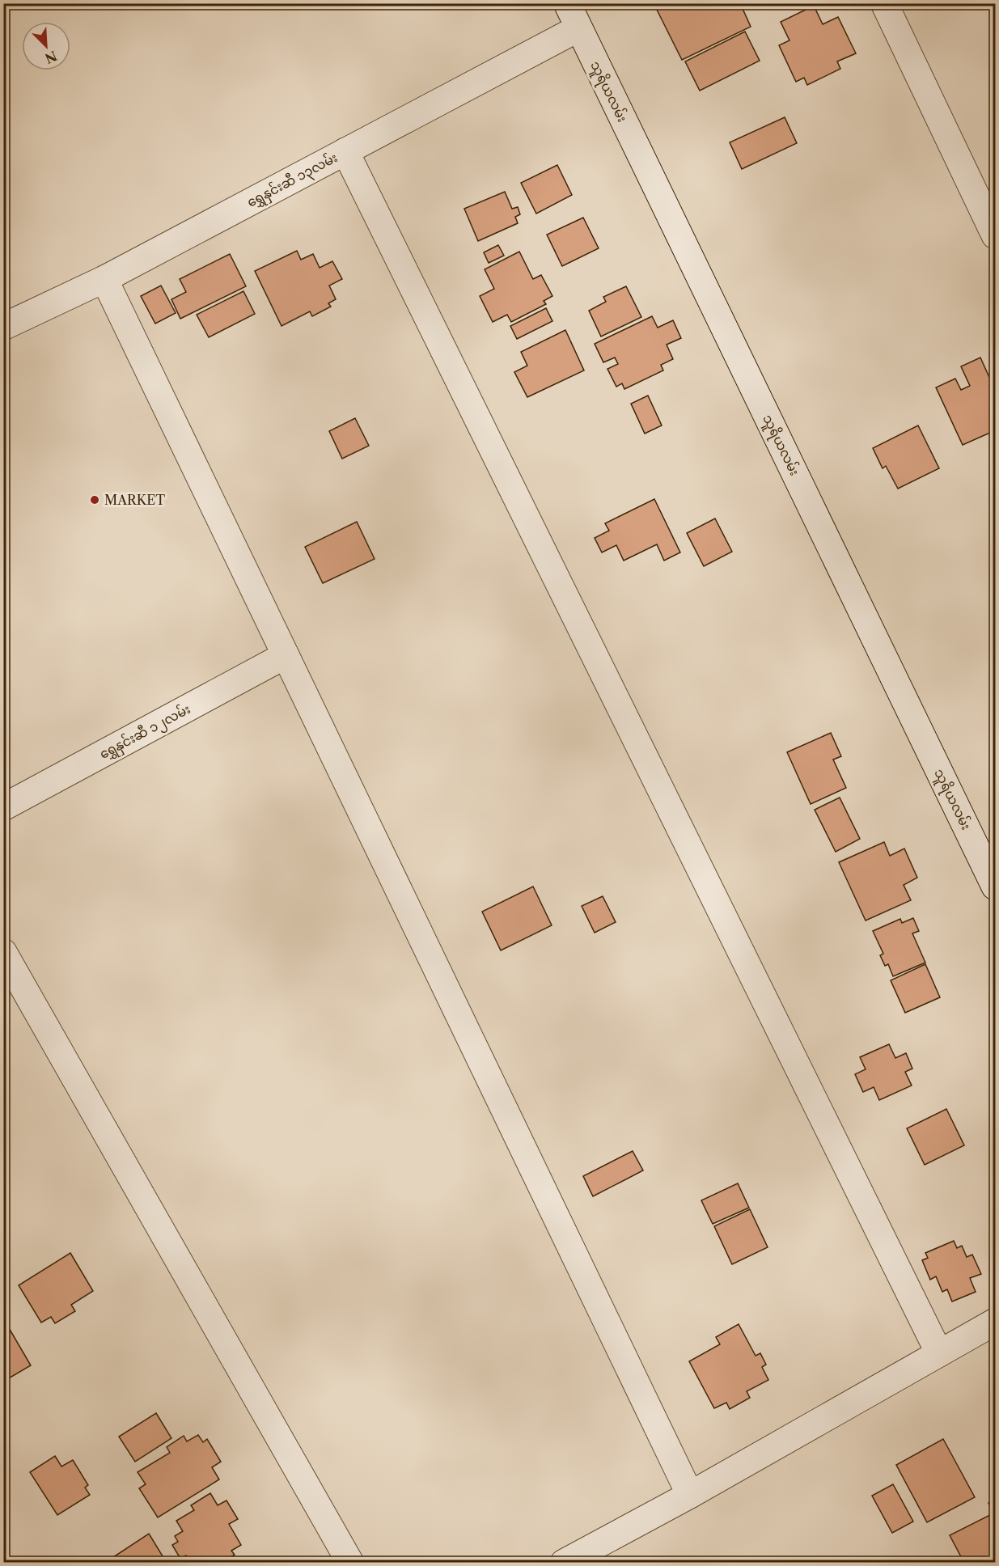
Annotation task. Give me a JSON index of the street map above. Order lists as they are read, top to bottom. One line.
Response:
{"streets":{"street":["သူရိယလမ်း","ရွှေနှင်းဆီ ၁၃လမ်း","ရွှေနှင်းဆီ ၁၂လမ်း"]},"crossings":[["သူရိယလမ်း","ရွှေနှင်းဆီ ၁၃လမ်း"]],"places":["MARKET"],"north":"bottom right"}
